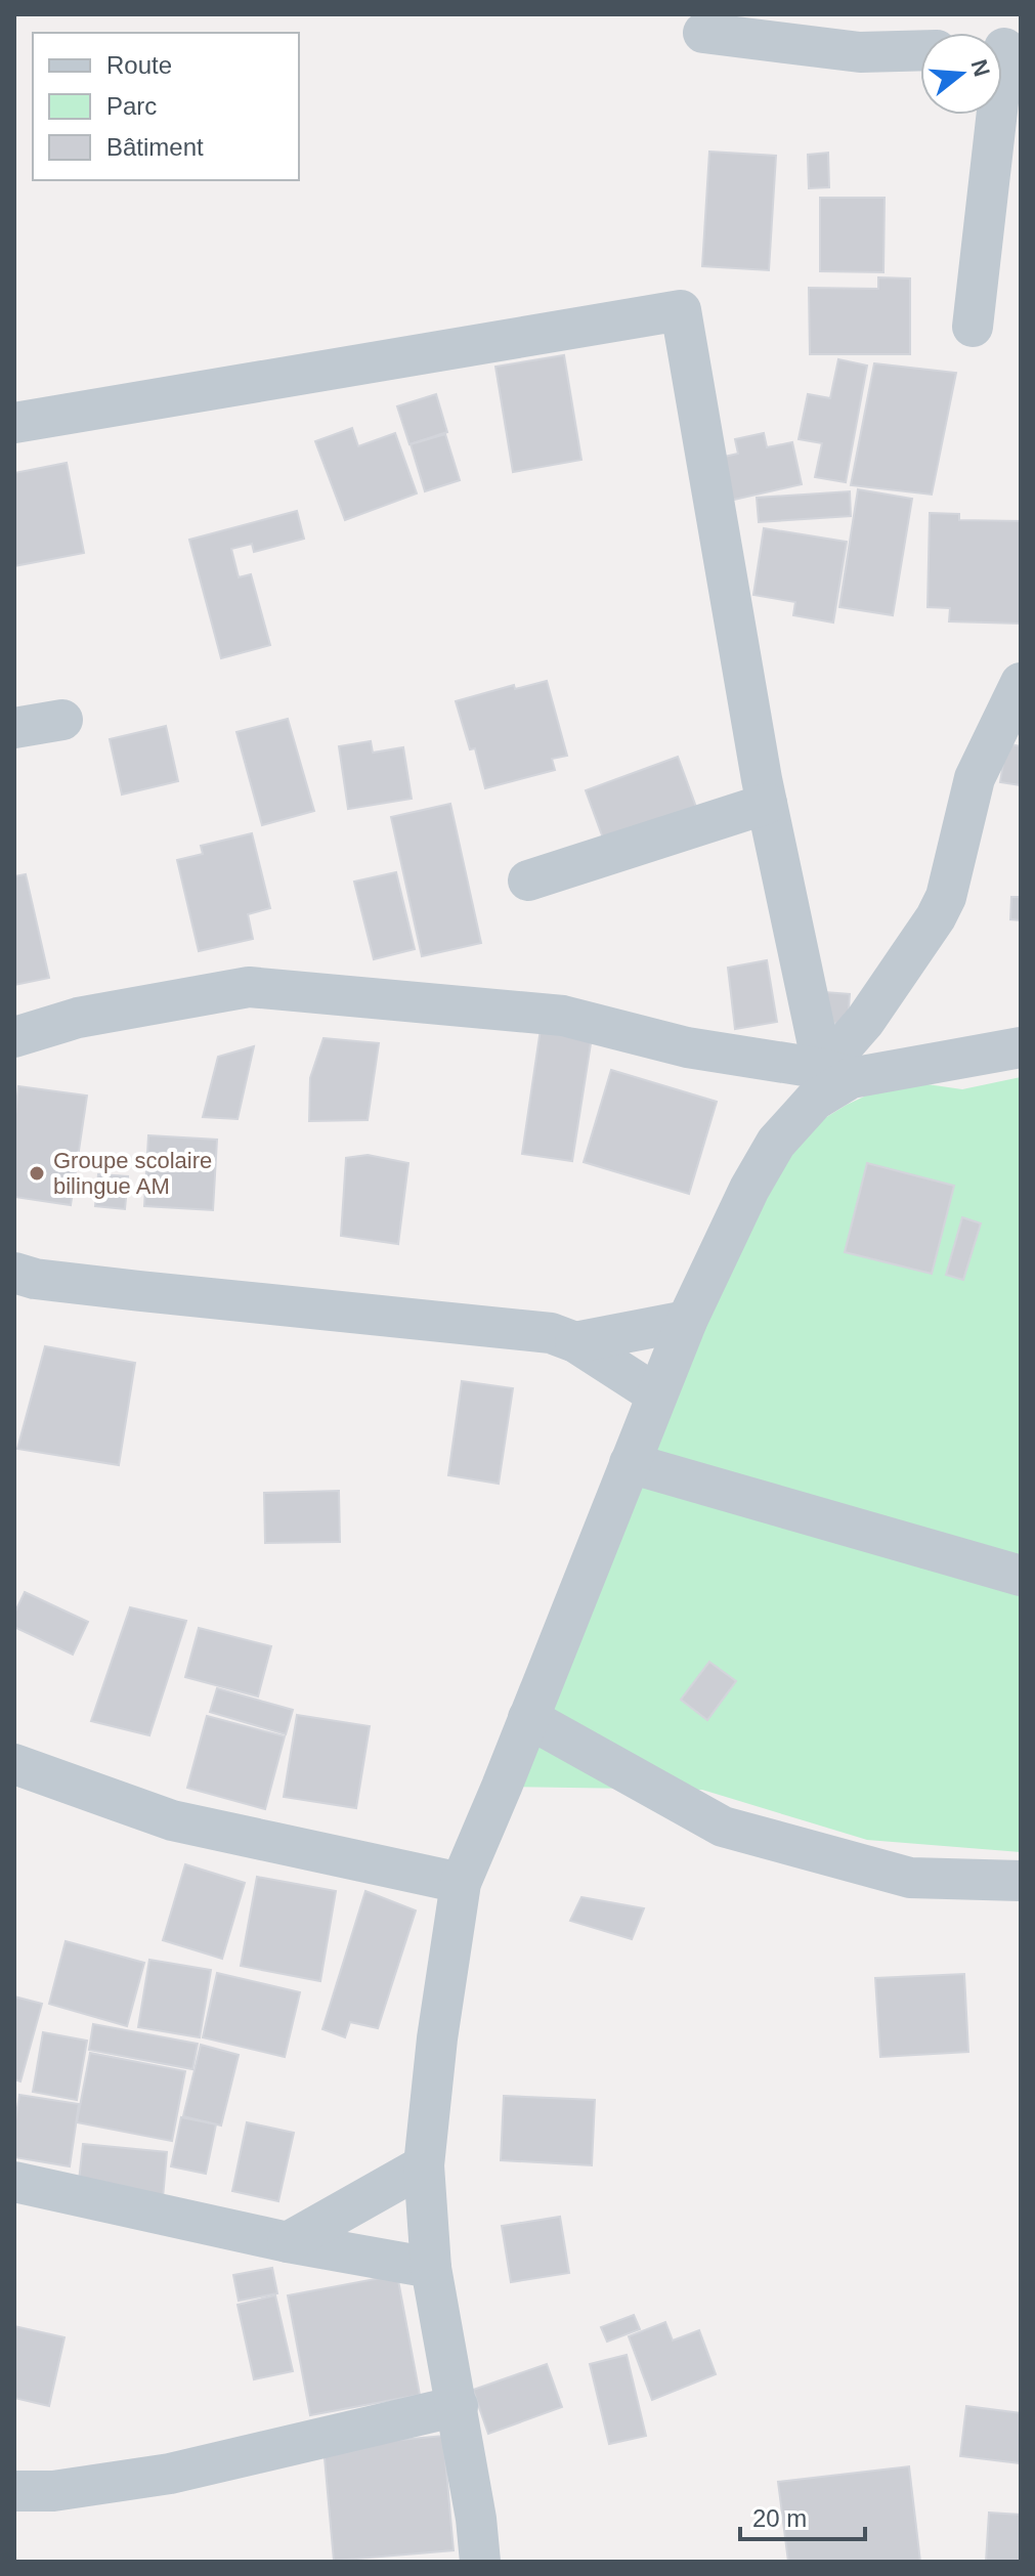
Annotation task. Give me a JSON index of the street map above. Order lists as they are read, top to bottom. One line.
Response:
{"places":["Groupe scolaire bilingue AM"],"legend":["Route","Parc","Bâtiment"],"scale_bar":"20 m","north":"right"}
